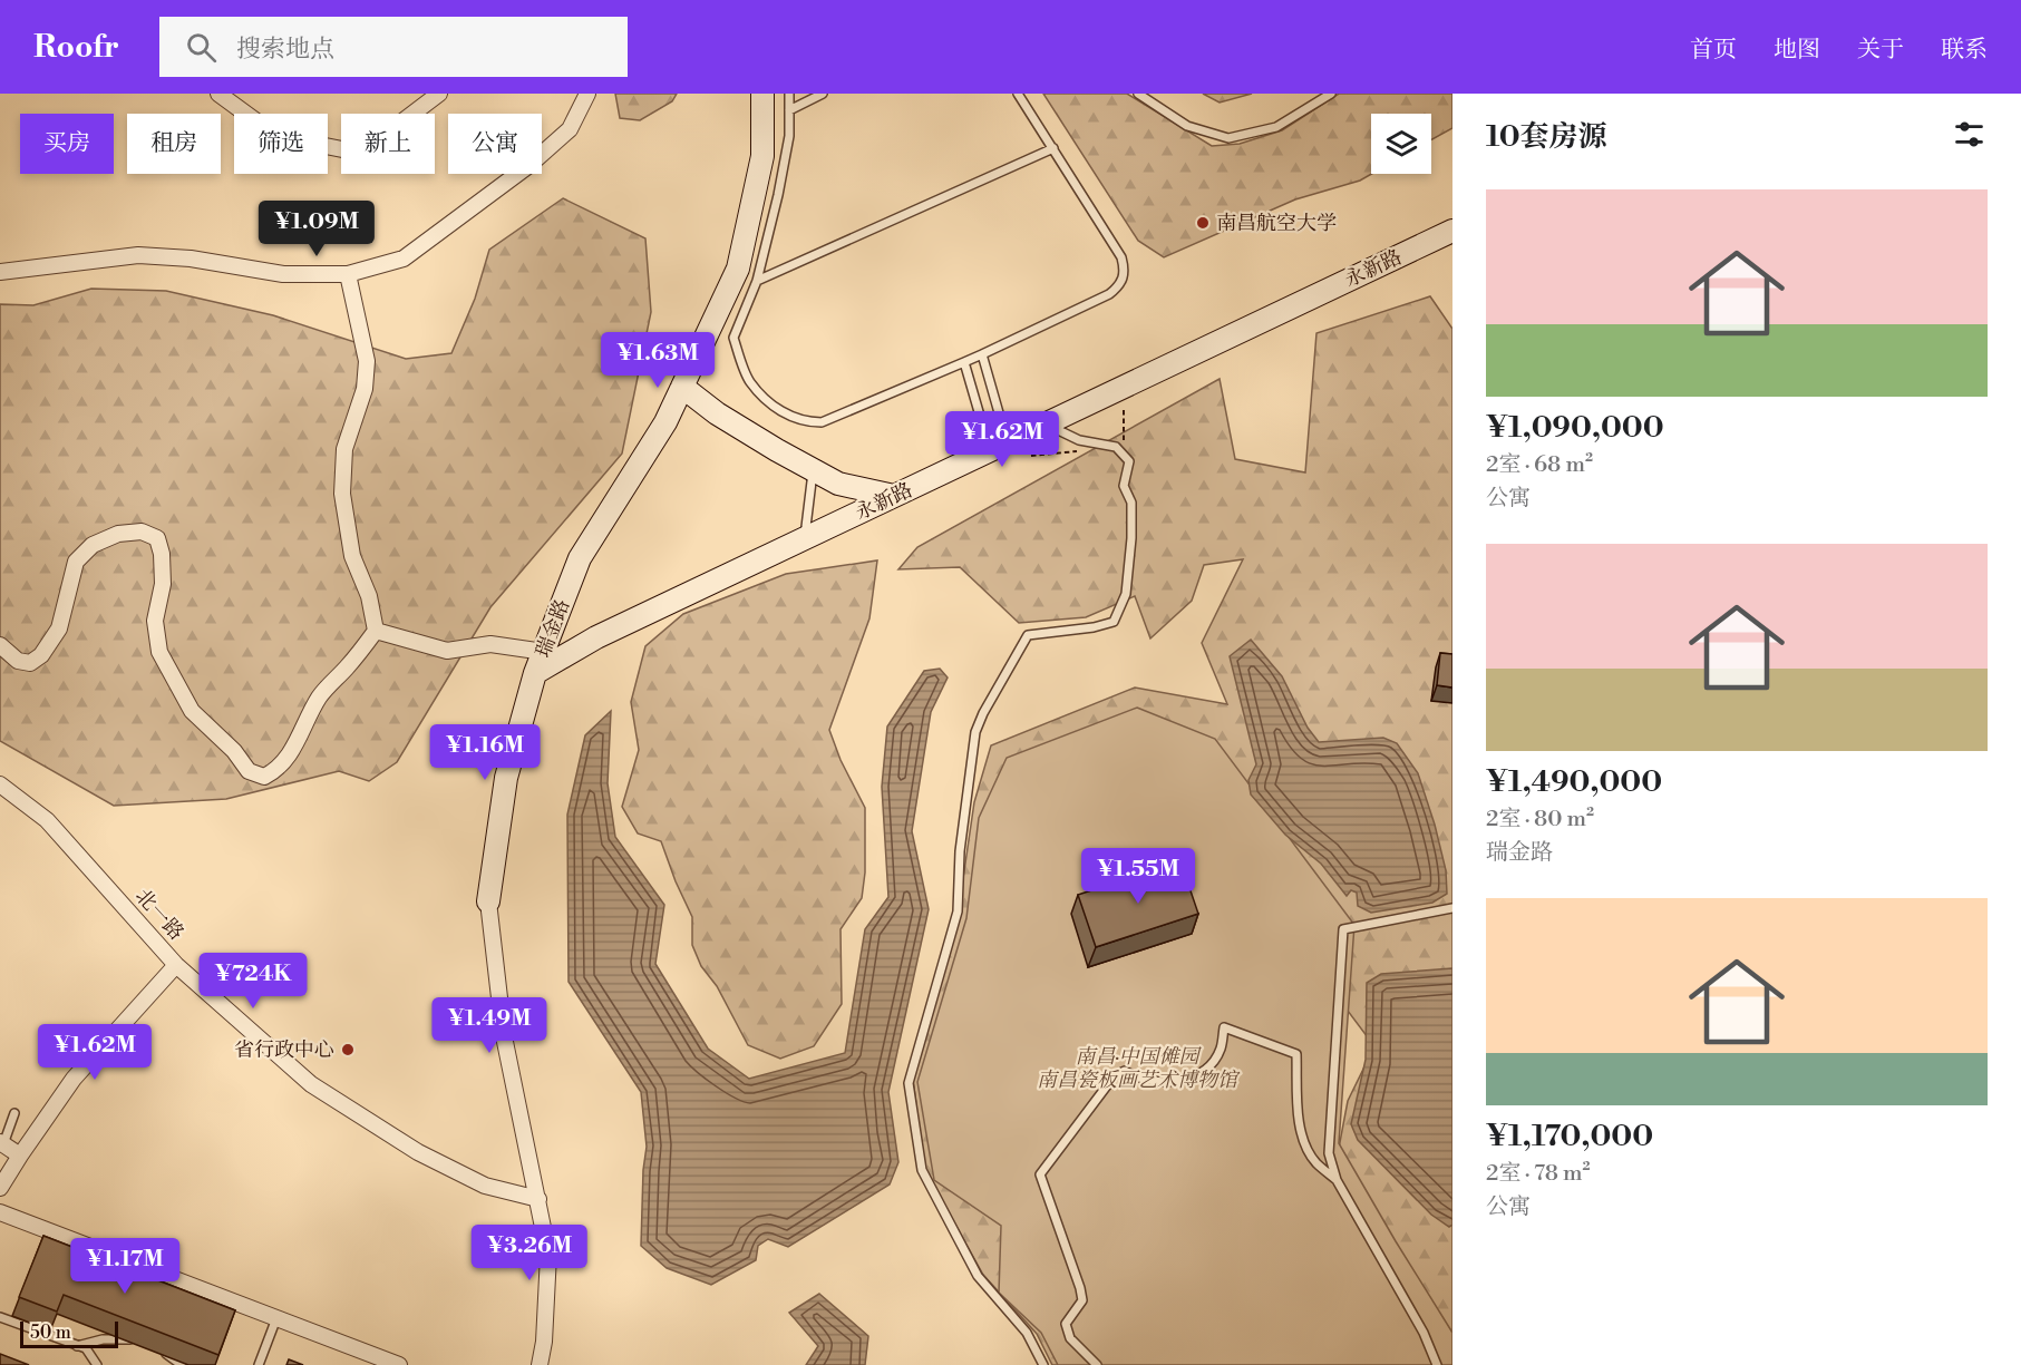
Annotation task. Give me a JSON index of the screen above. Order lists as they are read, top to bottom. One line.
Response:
{"streets":{"street":["永新路","瑞金路","北一路"]},"crossings":[["永新路","瑞金路"],["瑞金路","北一路"]],"parks":["南昌·中国傩园 南昌瓷板画艺术博物馆"],"places":["南昌航空大学","省行政中心"],"scale_bar":"50 m","page":{"header":"Roofr","search":"搜索地点","nav":["首页","地图","关于","联系"],"heading":"10套房源","chip":["买房","租房","筛选","新上","公寓"],"list":[{"name":"¥1,090,000","note":"2室 · 68 m² · 公寓"},{"name":"¥1,490,000","note":"2室 · 80 m² · 瑞金路"},{"name":"¥1,170,000","note":"2室 · 78 m² · 公寓"}],"price":["¥1.09M","¥1.63M","¥1.62M","¥1.16M","¥1.55M","¥724K","¥1.49M","¥1.62M","¥3.26M","¥1.17M"],"scale":"50 m"}}
